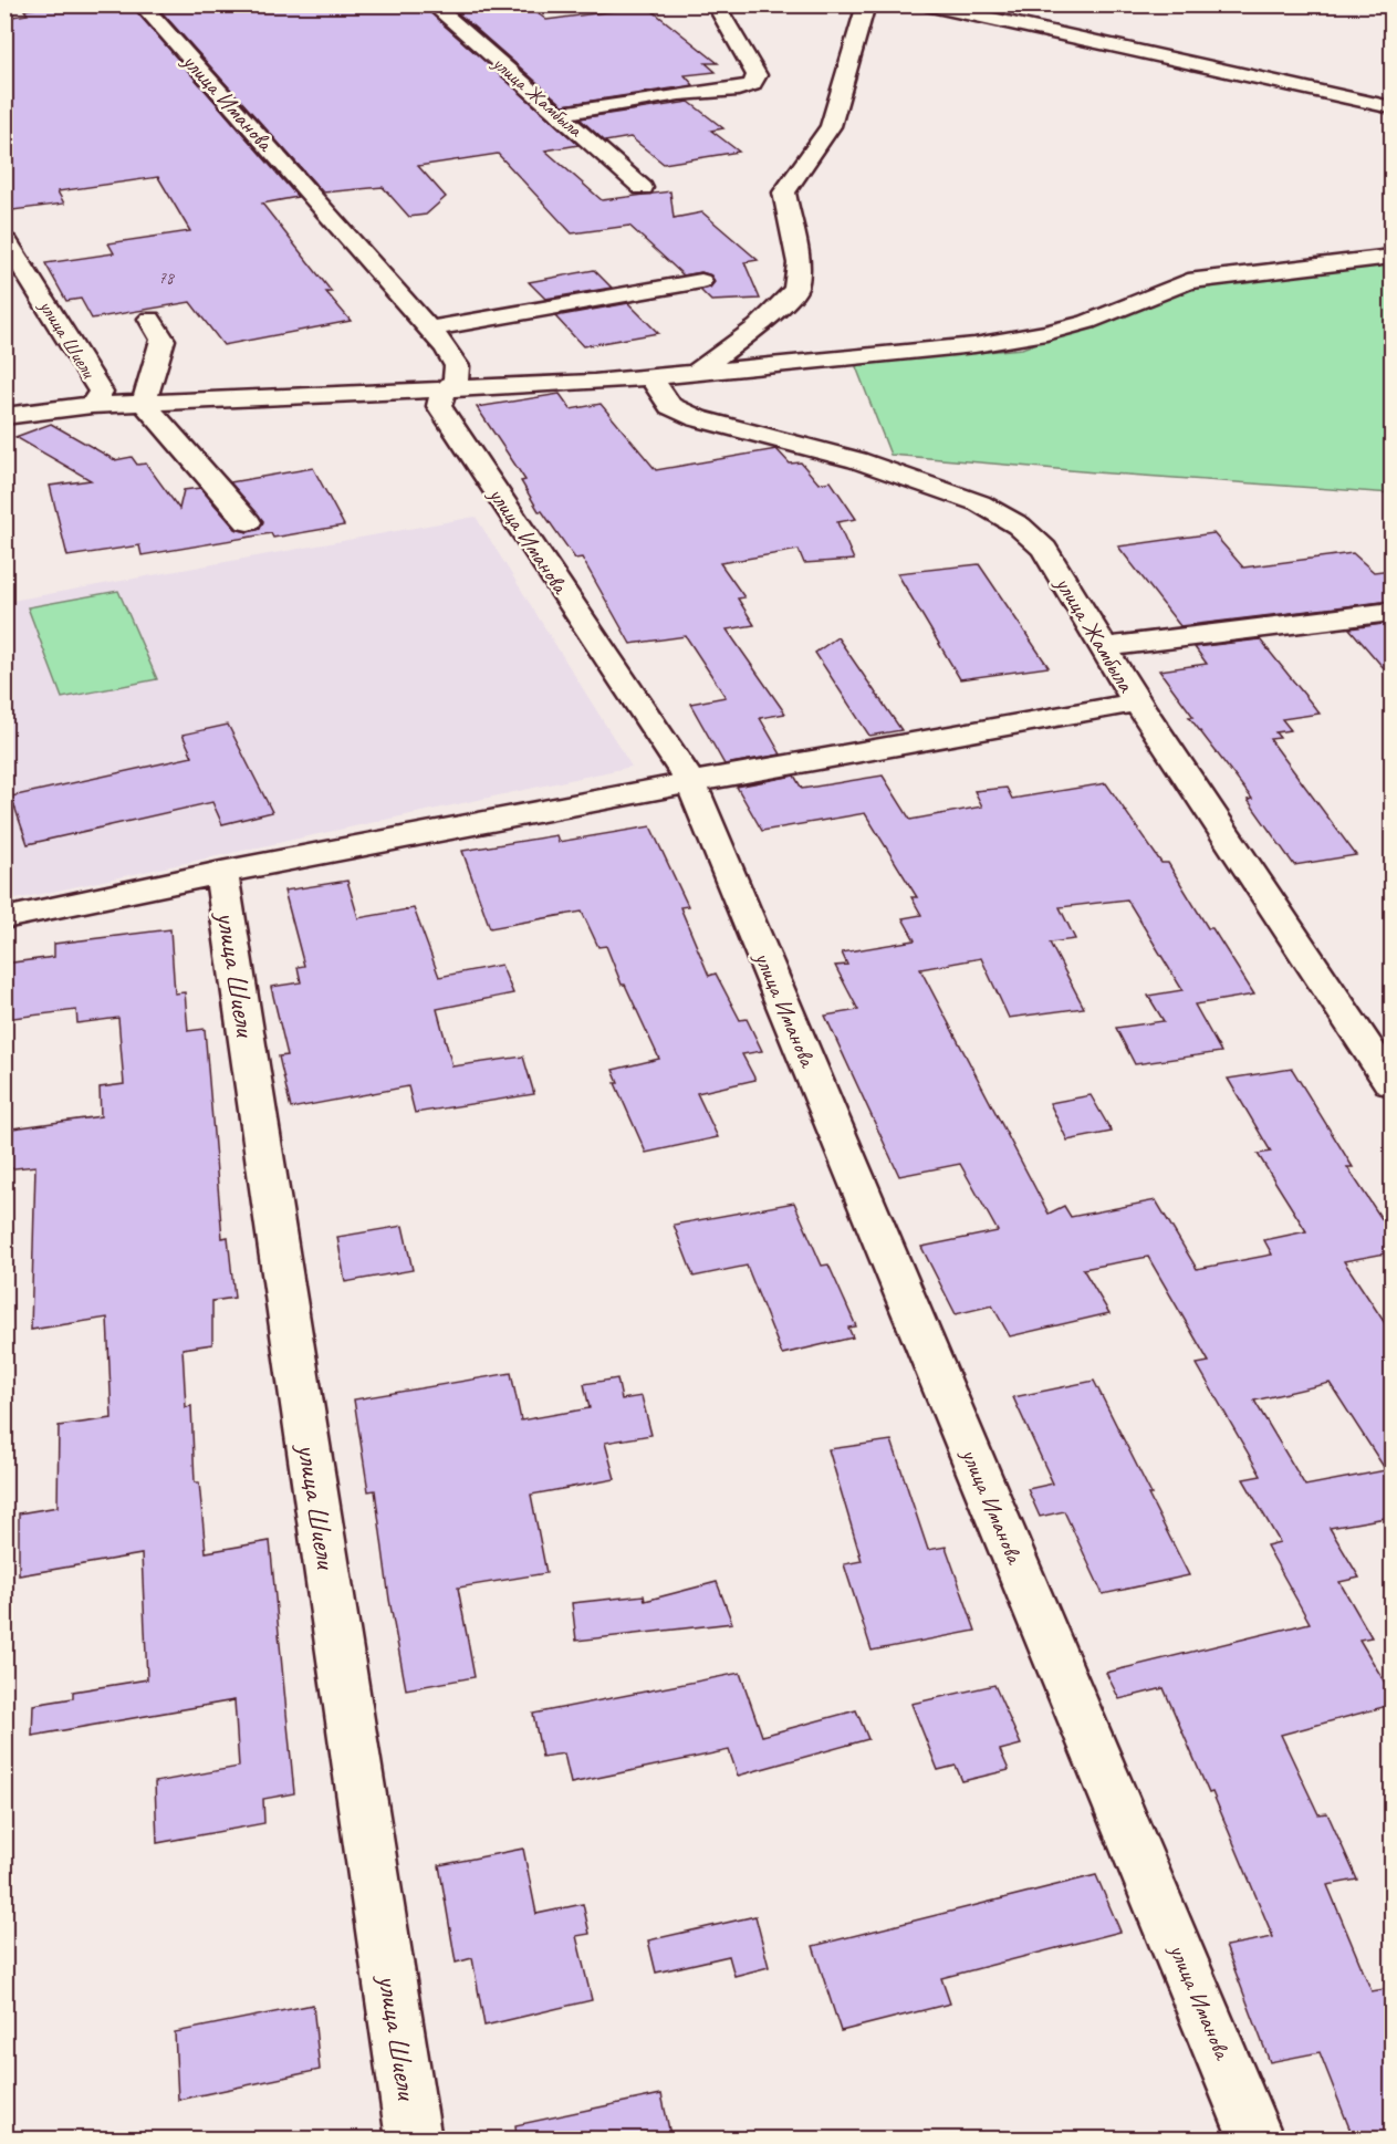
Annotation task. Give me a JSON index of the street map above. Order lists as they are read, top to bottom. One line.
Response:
{"streets":{"street":["улица Жамбыла","улица Иманова","улица Шиели"]},"house_numbers":["78"]}
